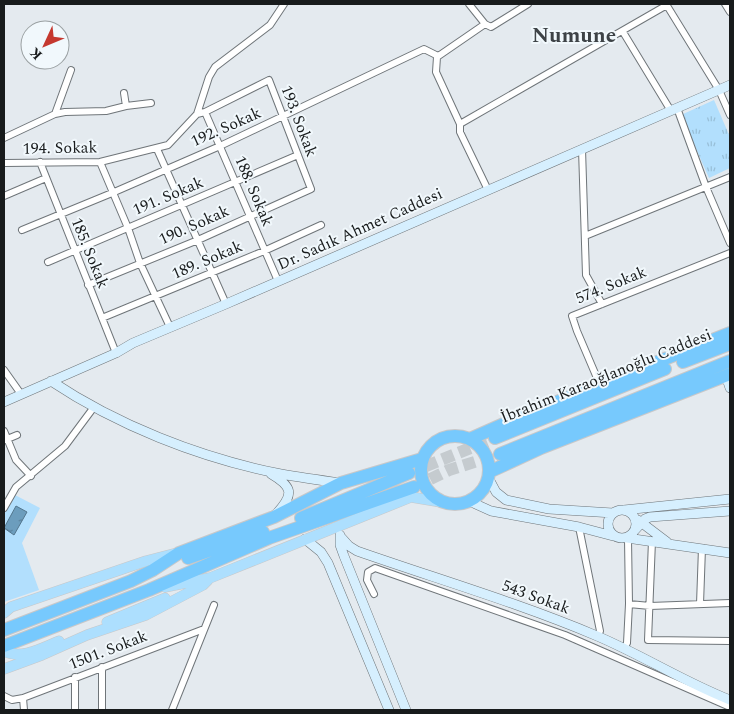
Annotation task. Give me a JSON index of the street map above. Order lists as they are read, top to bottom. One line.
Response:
{"streets":{"highway":["İbrahim Karaoğlanoğlu Caddesi"],"street":["193. Sokak","192. Sokak","194. Sokak","188. Sokak","191. Sokak","190. Sokak","Dr. Sadık Ahmet Caddesi","185. Sokak","189. Sokak","574. Sokak","543 Sokak","1501. Sokak"]},"crossings":[["193. Sokak","192. Sokak"],["193. Sokak","194. Sokak"],["193. Sokak","188. Sokak"],["193. Sokak","191. Sokak"],["193. Sokak","190. Sokak"],["192. Sokak","188. Sokak"],["192. Sokak","185. Sokak"],["194. Sokak","185. Sokak"],["188. Sokak","191. Sokak"],["188. Sokak","190. Sokak"],["188. Sokak","Dr. Sadık Ahmet Caddesi"],["188. Sokak","189. Sokak"],["191. Sokak","185. Sokak"],["190. Sokak","185. Sokak"],["Dr. Sadık Ahmet Caddesi","185. Sokak"],["185. Sokak","189. Sokak"]],"districts":["Numune"],"north":"bottom left"}
